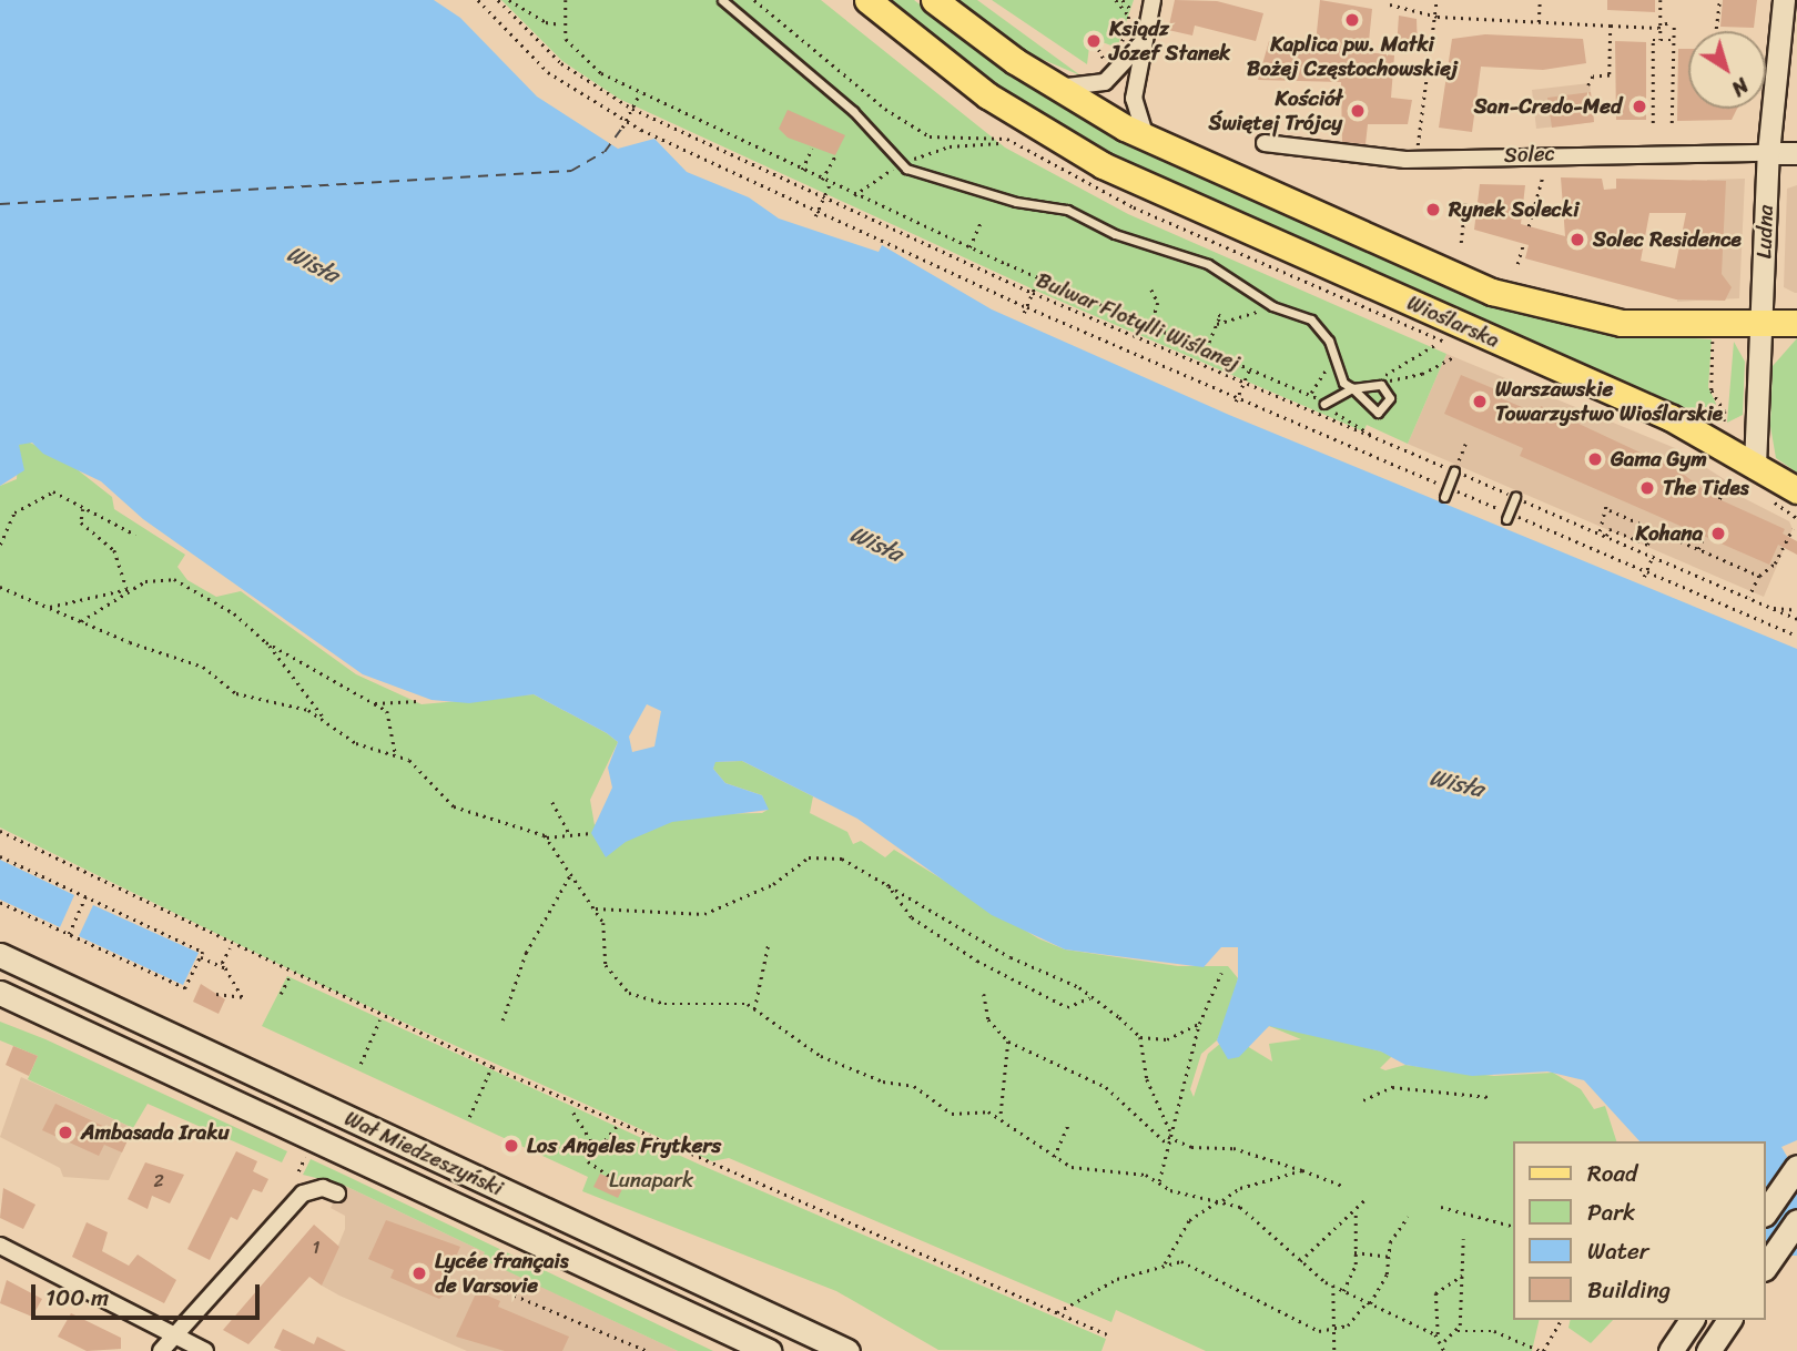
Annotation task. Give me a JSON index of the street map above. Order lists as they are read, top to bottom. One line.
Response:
{"streets":{"main road":["Wioślarska","Wał Miedzeszyński"],"street":["Solec","Ludna"],"path":["Bulwar Flotylli Wiślanej"]},"crossings":[["Solec","Ludna"],["Ludna","Wioślarska"]],"water":["Wisła"],"parks":["Lunapark"],"places":["Kaplica pw. Matki Bożej Częstochowskiej","Ksiądz Józef Stanek","San-Credo-Med","Kościół Świętej Trójcy","Rynek Solecki","Solec Residence","Warszawskie Towarzystwo Wioślarskie","Gama Gym","The Tides","Kohana","Ambasada Iraku","Los Angeles Frytkers","Lycée français de Varsovie"],"house_numbers":["2","1"],"legend":["Road","Park","Water","Building"],"scale_bar":"100 m","north":"bottom right"}
